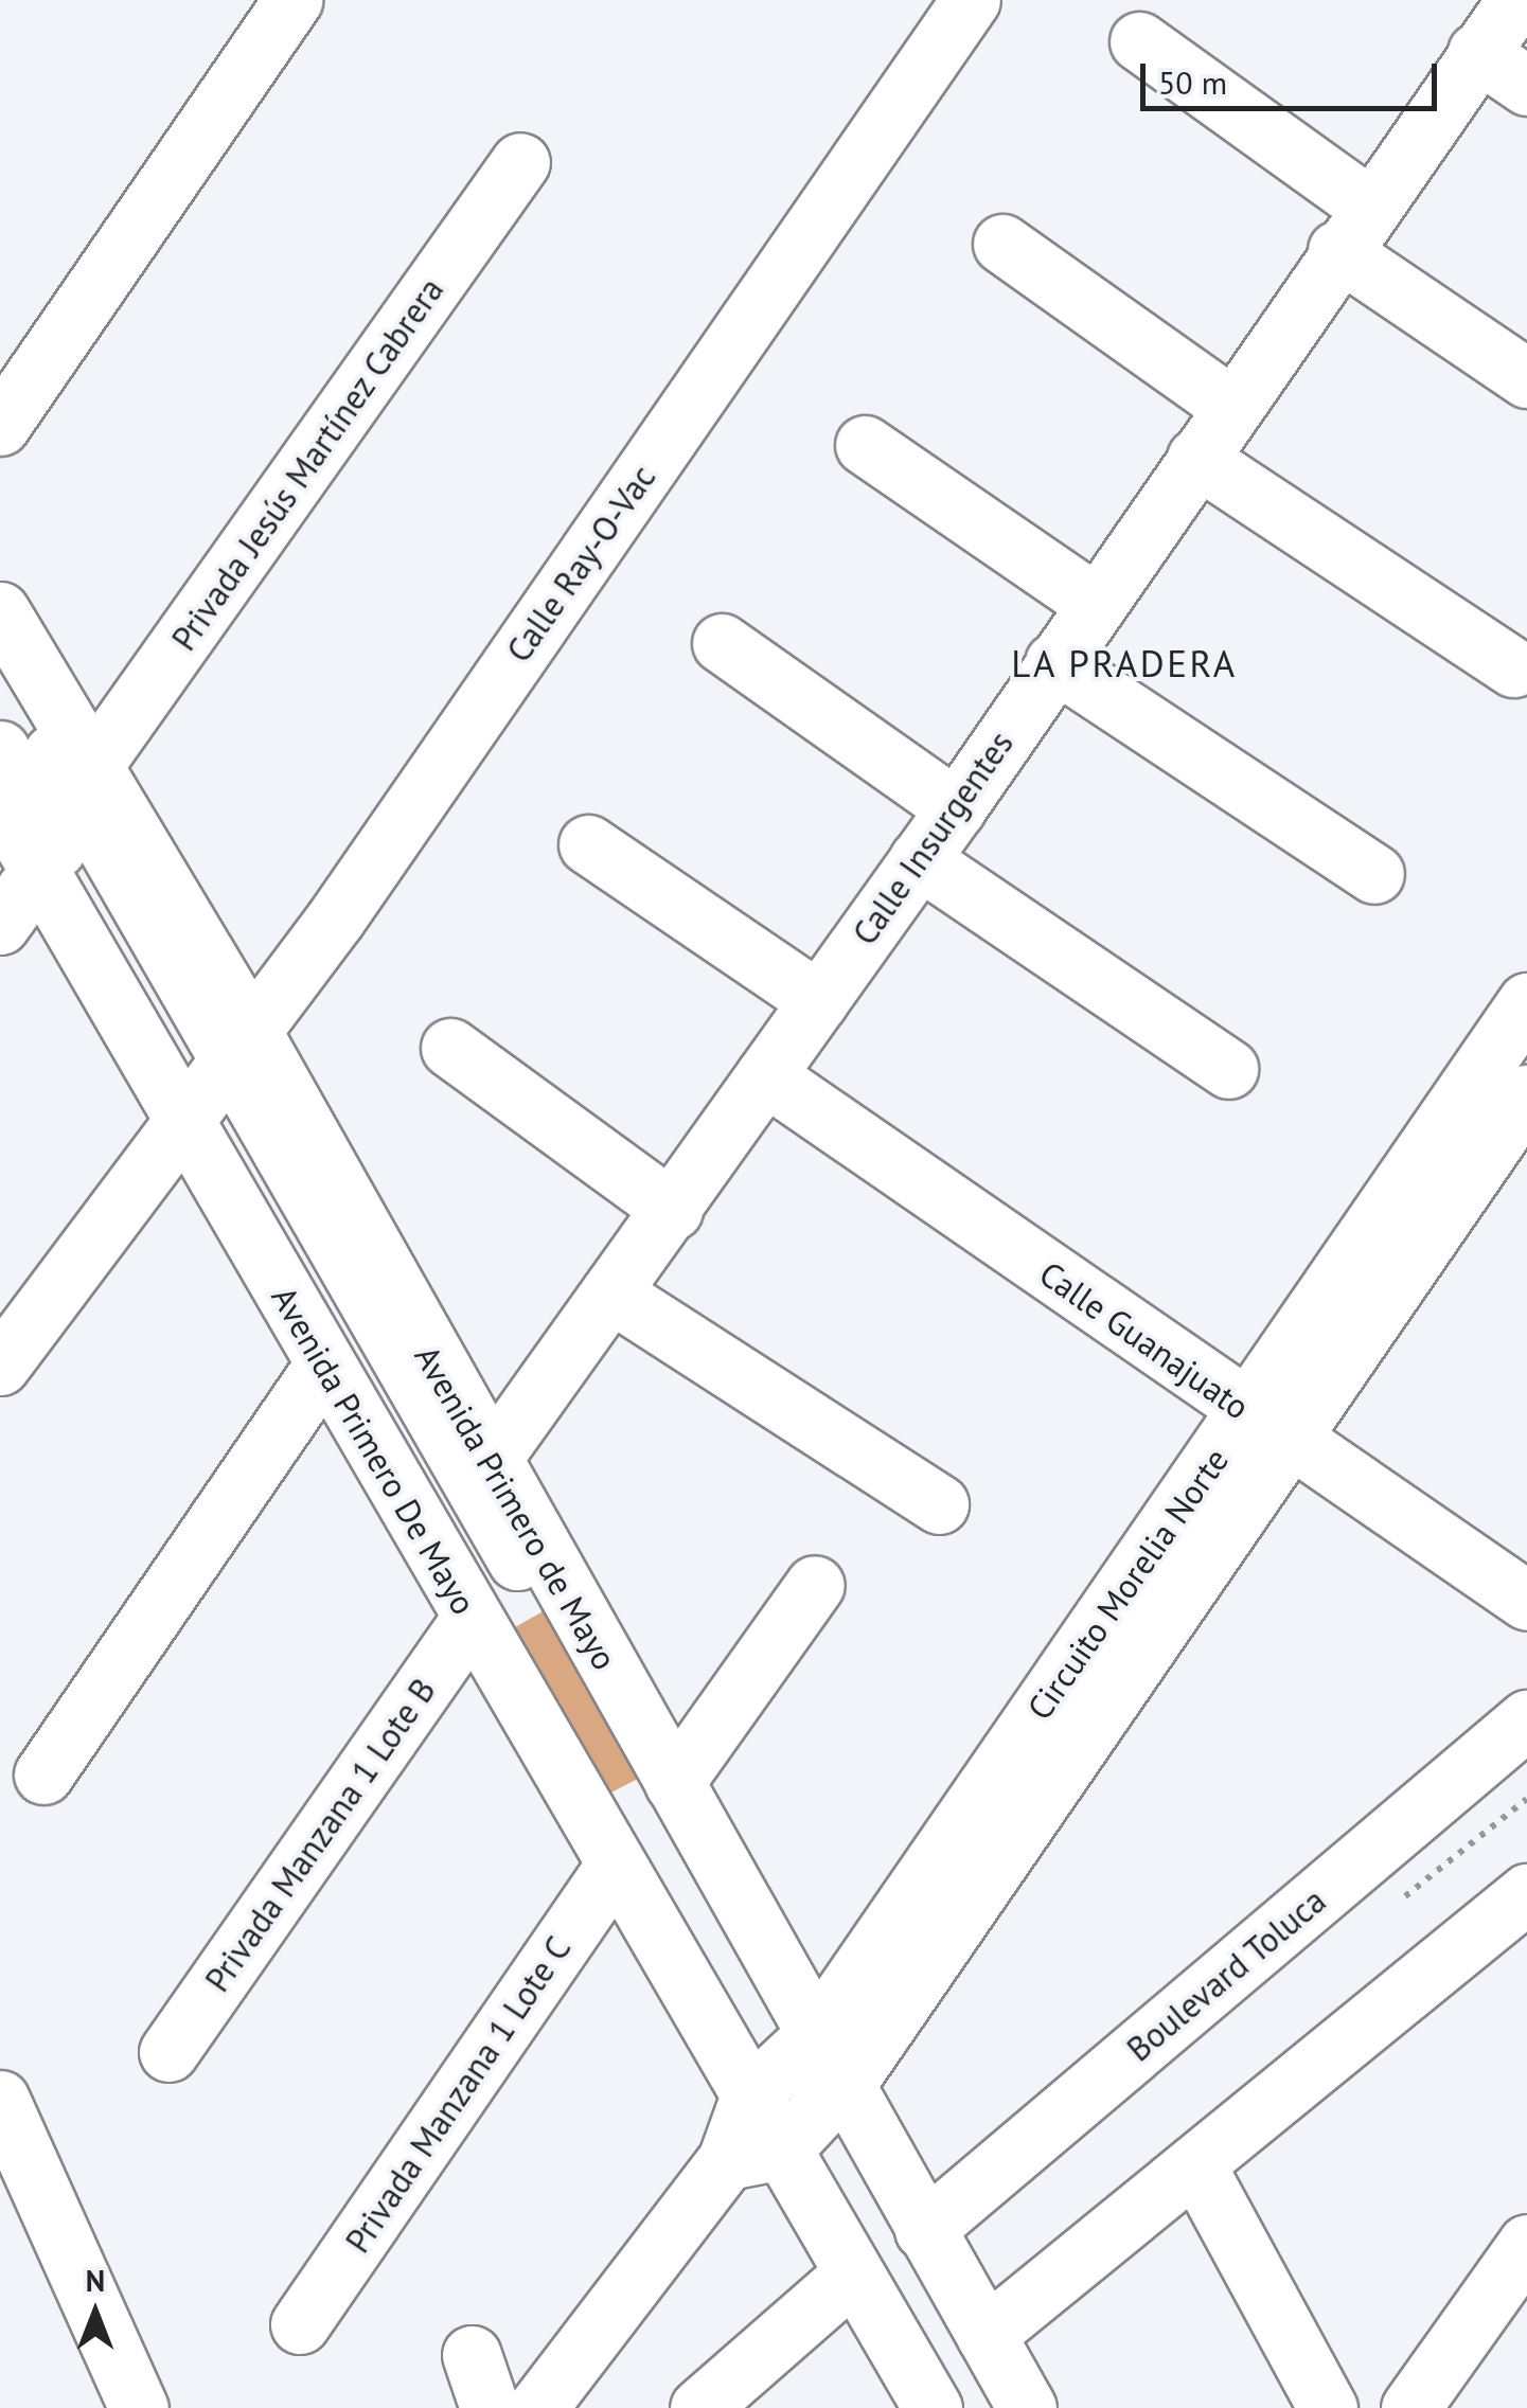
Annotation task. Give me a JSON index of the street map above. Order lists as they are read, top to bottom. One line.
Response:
{"streets":{"main road":["Privada Jesús Martínez Cabrera","Calle Ray-O-Vac","Calle Insurgentes","Calle Guanajuato","Avenida Primero De Mayo","Avenida Primero de Mayo","Circuito Morelia Norte","Privada Manzana 1 Lote B","Boulevard Toluca","Privada Manzana 1 Lote C"]},"crossings":[["Privada Jesús Martínez Cabrera","Avenida Primero de Mayo"],["Calle Ray-O-Vac","Avenida Primero De Mayo"],["Calle Ray-O-Vac","Avenida Primero de Mayo"],["Calle Insurgentes","Calle Guanajuato"],["Calle Insurgentes","Avenida Primero de Mayo"],["Calle Guanajuato","Circuito Morelia Norte"],["Avenida Primero De Mayo","Avenida Primero de Mayo"],["Avenida Primero De Mayo","Circuito Morelia Norte"],["Avenida Primero De Mayo","Privada Manzana 1 Lote B"],["Avenida Primero De Mayo","Privada Manzana 1 Lote C"],["Avenida Primero de Mayo","Circuito Morelia Norte"],["Avenida Primero de Mayo","Boulevard Toluca"]],"districts":["LA PRADERA"],"scale_bar":"50 m","north":"top"}
